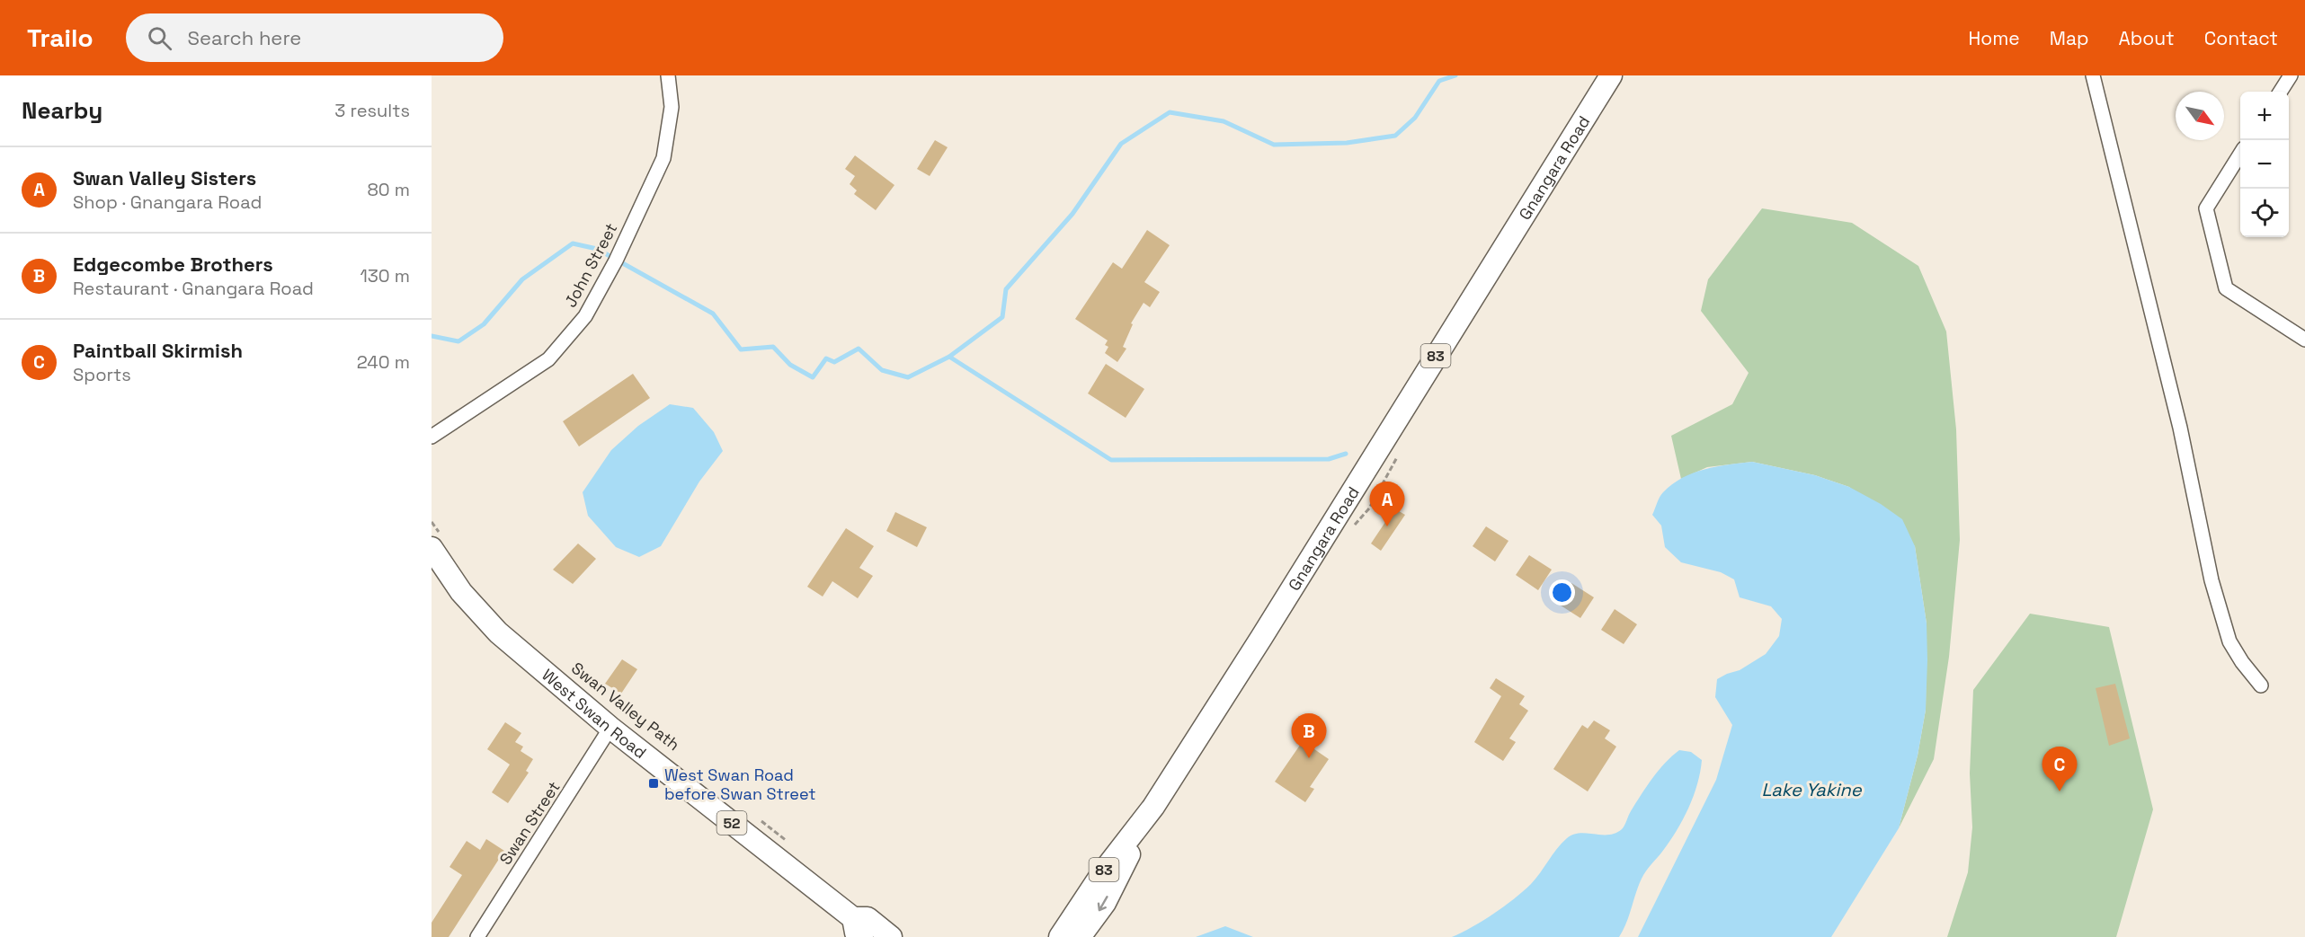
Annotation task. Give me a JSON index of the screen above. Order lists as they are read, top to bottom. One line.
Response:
{"streets":{"main road":["Gnangara Road","83","West Swan Road","52"],"street":["John Street","Swan Street"]},"crossings":[["West Swan Road","Swan Street"]],"water":["Lake Yakine"],"places":{"transit":["West Swan Road before Swan Street"]},"north":"bottom right","page":{"header":"Trailo","search":"Search here","nav":["Home","Map","About","Contact"],"heading":["Nearby","3 results"],"map_buttons":["+","−"],"list":[{"mark":"A","name":"Swan Valley Sisters","note":"Shop · Gnangara Road","value":"80 m"},{"mark":"B","name":"Edgecombe Brothers","note":"Restaurant · Gnangara Road","value":"130 m"},{"mark":"C","name":"Paintball Skirmish","note":"Sports","value":"240 m"}],"pins":["A","B","C"]}}
